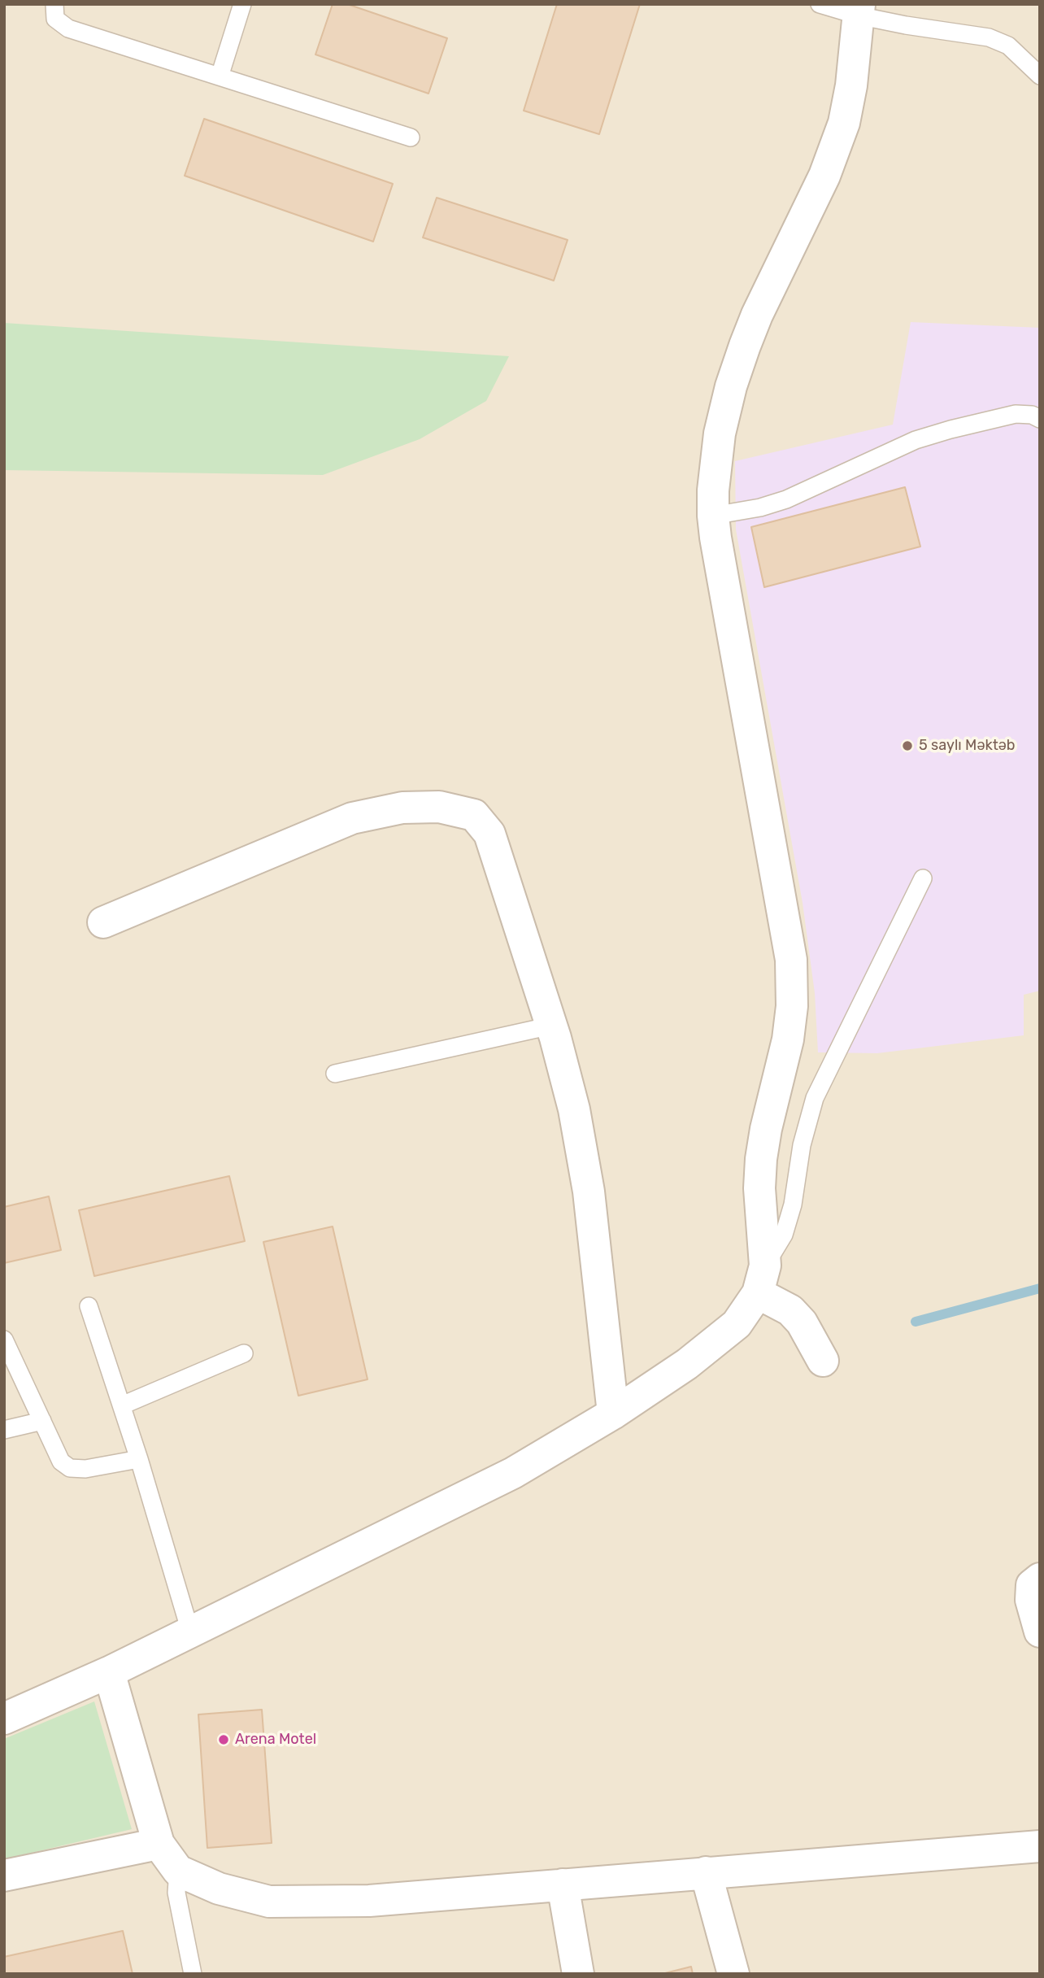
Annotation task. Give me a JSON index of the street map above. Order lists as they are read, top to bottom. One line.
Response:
{"places":["5 saylı Məktəb","Arena Motel"]}
